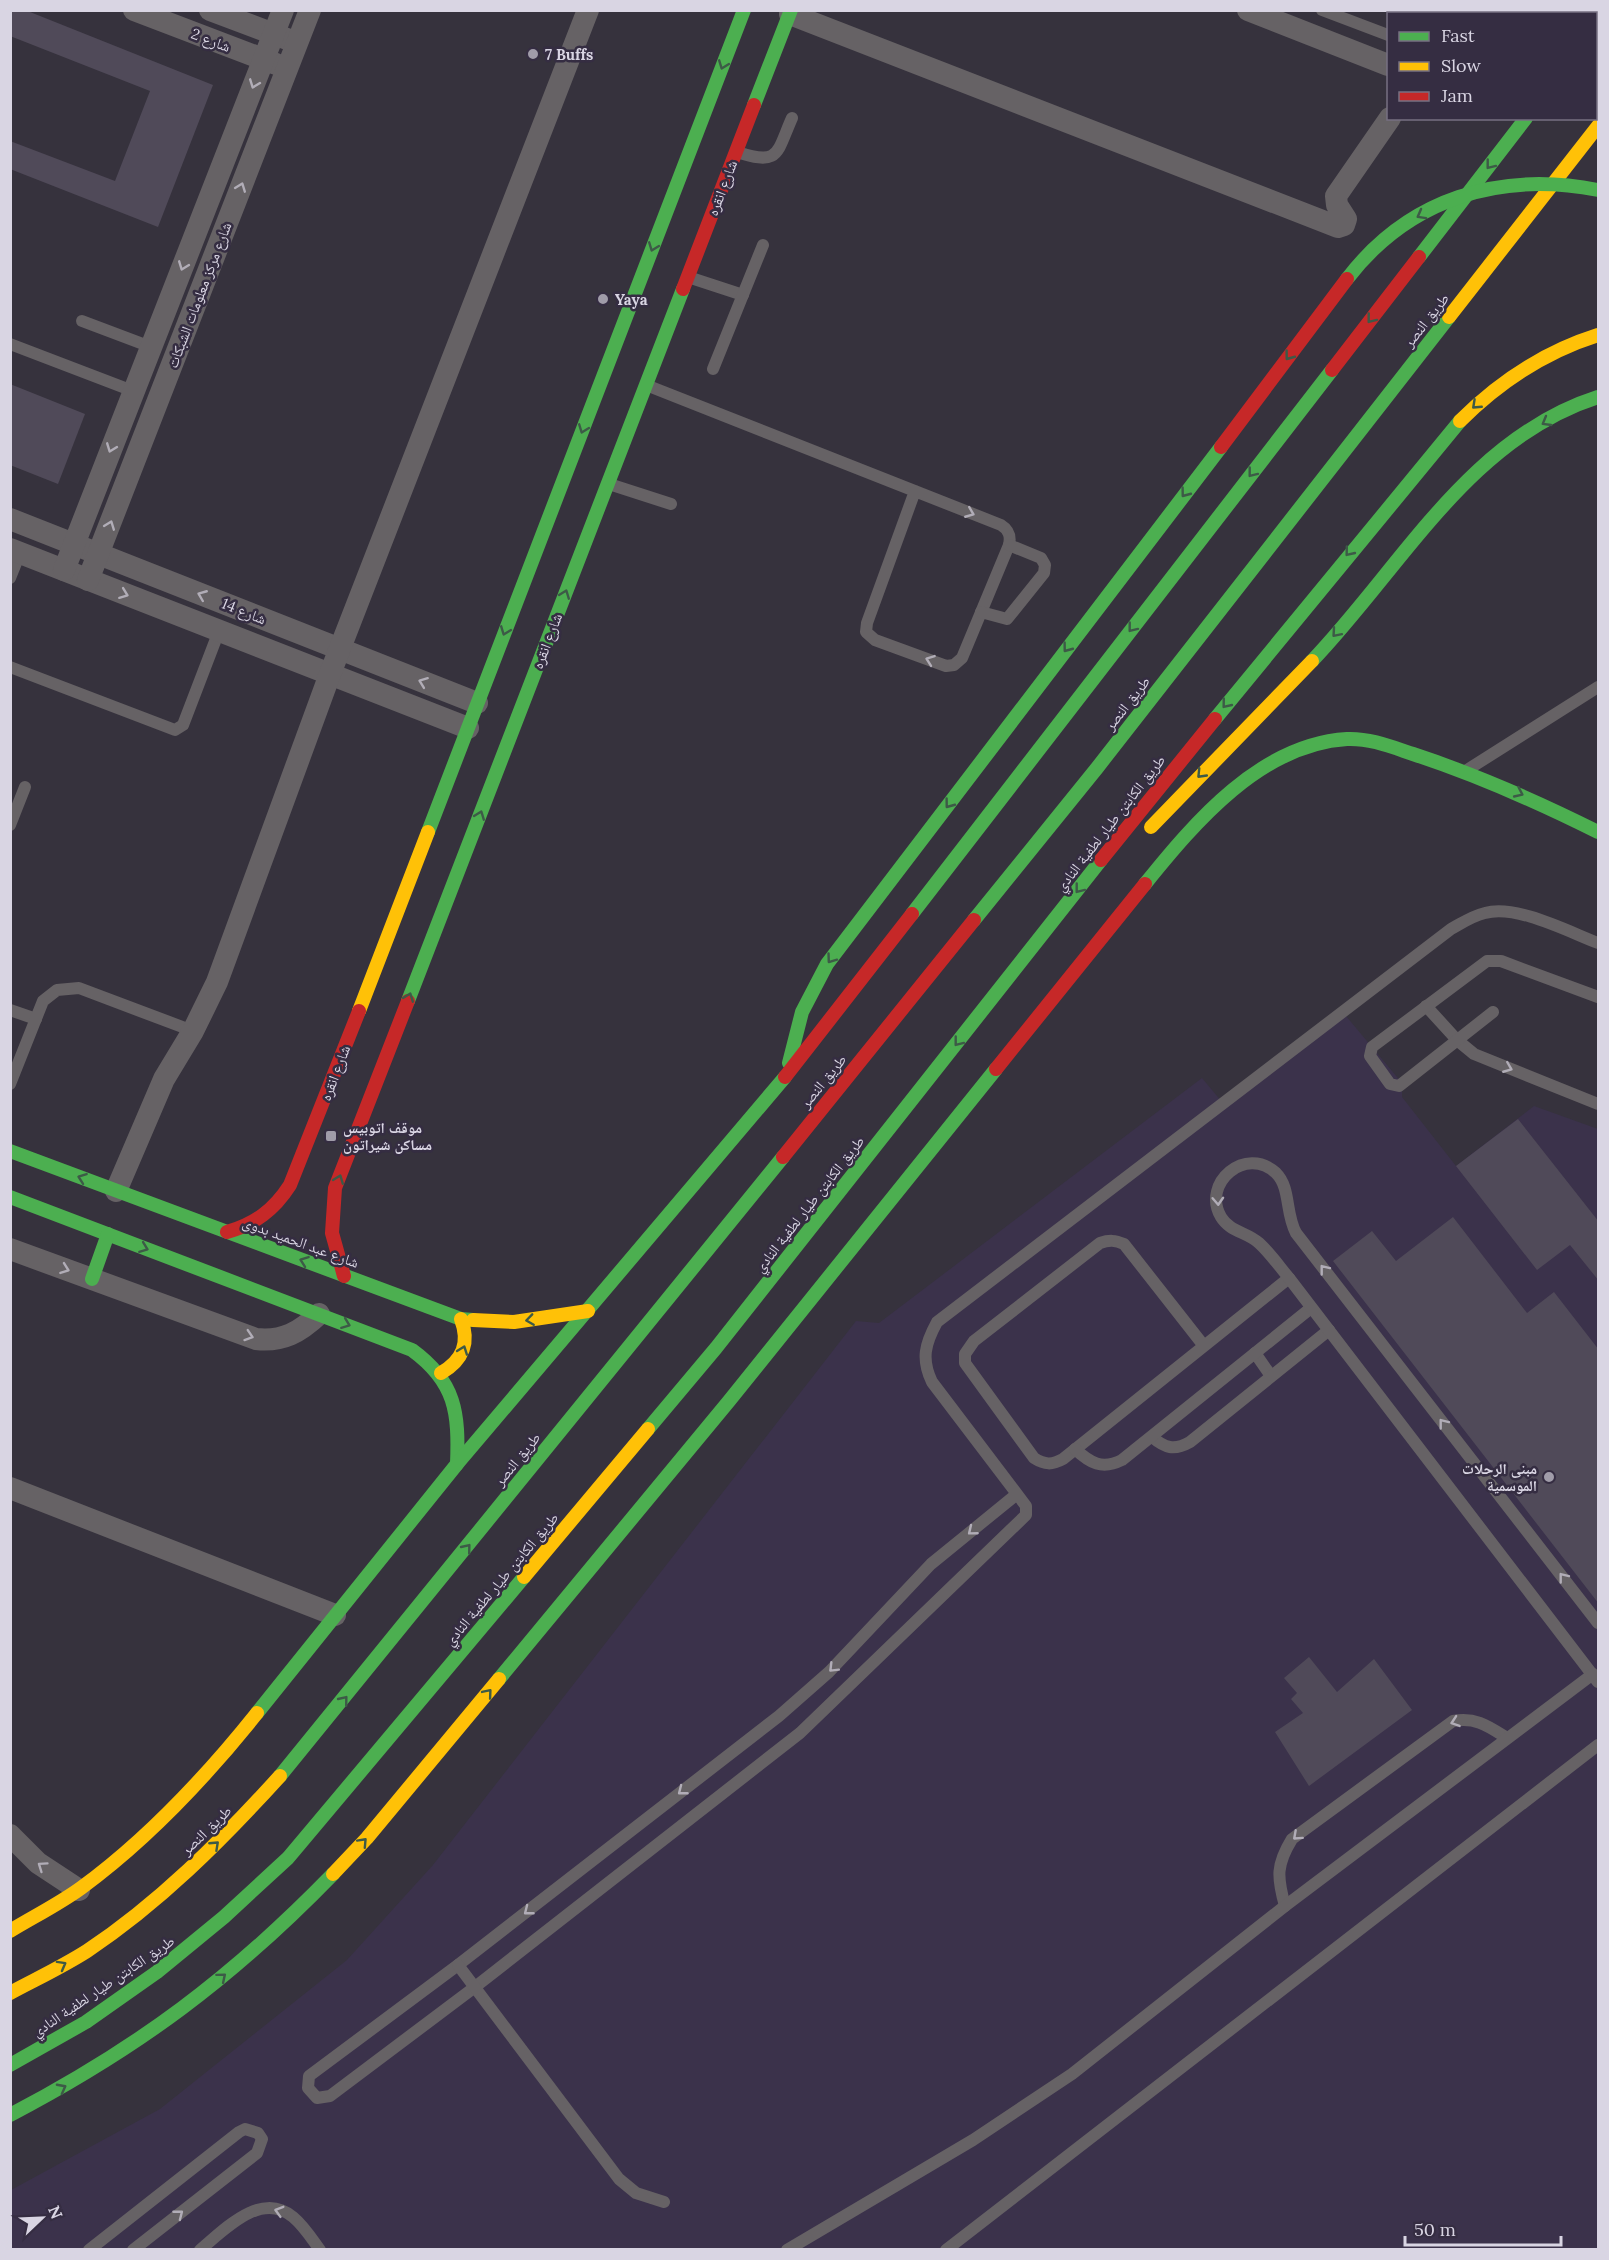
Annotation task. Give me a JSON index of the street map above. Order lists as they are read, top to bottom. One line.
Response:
{"streets":{"main road":["شارع انقره","طريق النصر","طريق الكابتن طيار لطفية النادي","شارع عبد الحميد بدوى"],"street":["شارع 2","شارع مركز معلومات الشبكات","شارع 14"]},"crossings":[["شارع 2","شارع مركز معلومات الشبكات"],["شارع انقره","شارع 14"],["شارع انقره","شارع عبد الحميد بدوى"],["شارع مركز معلومات الشبكات","شارع 14"]],"places":{"other":["7 Buffs","Yaya","مبنى الرحلات الموسمية"],"transit":["موقف اتوبيس مساكن شيراتون"]},"legend":["Fast","Slow","Jam"],"scale_bar":"50 m","north":"top right"}
